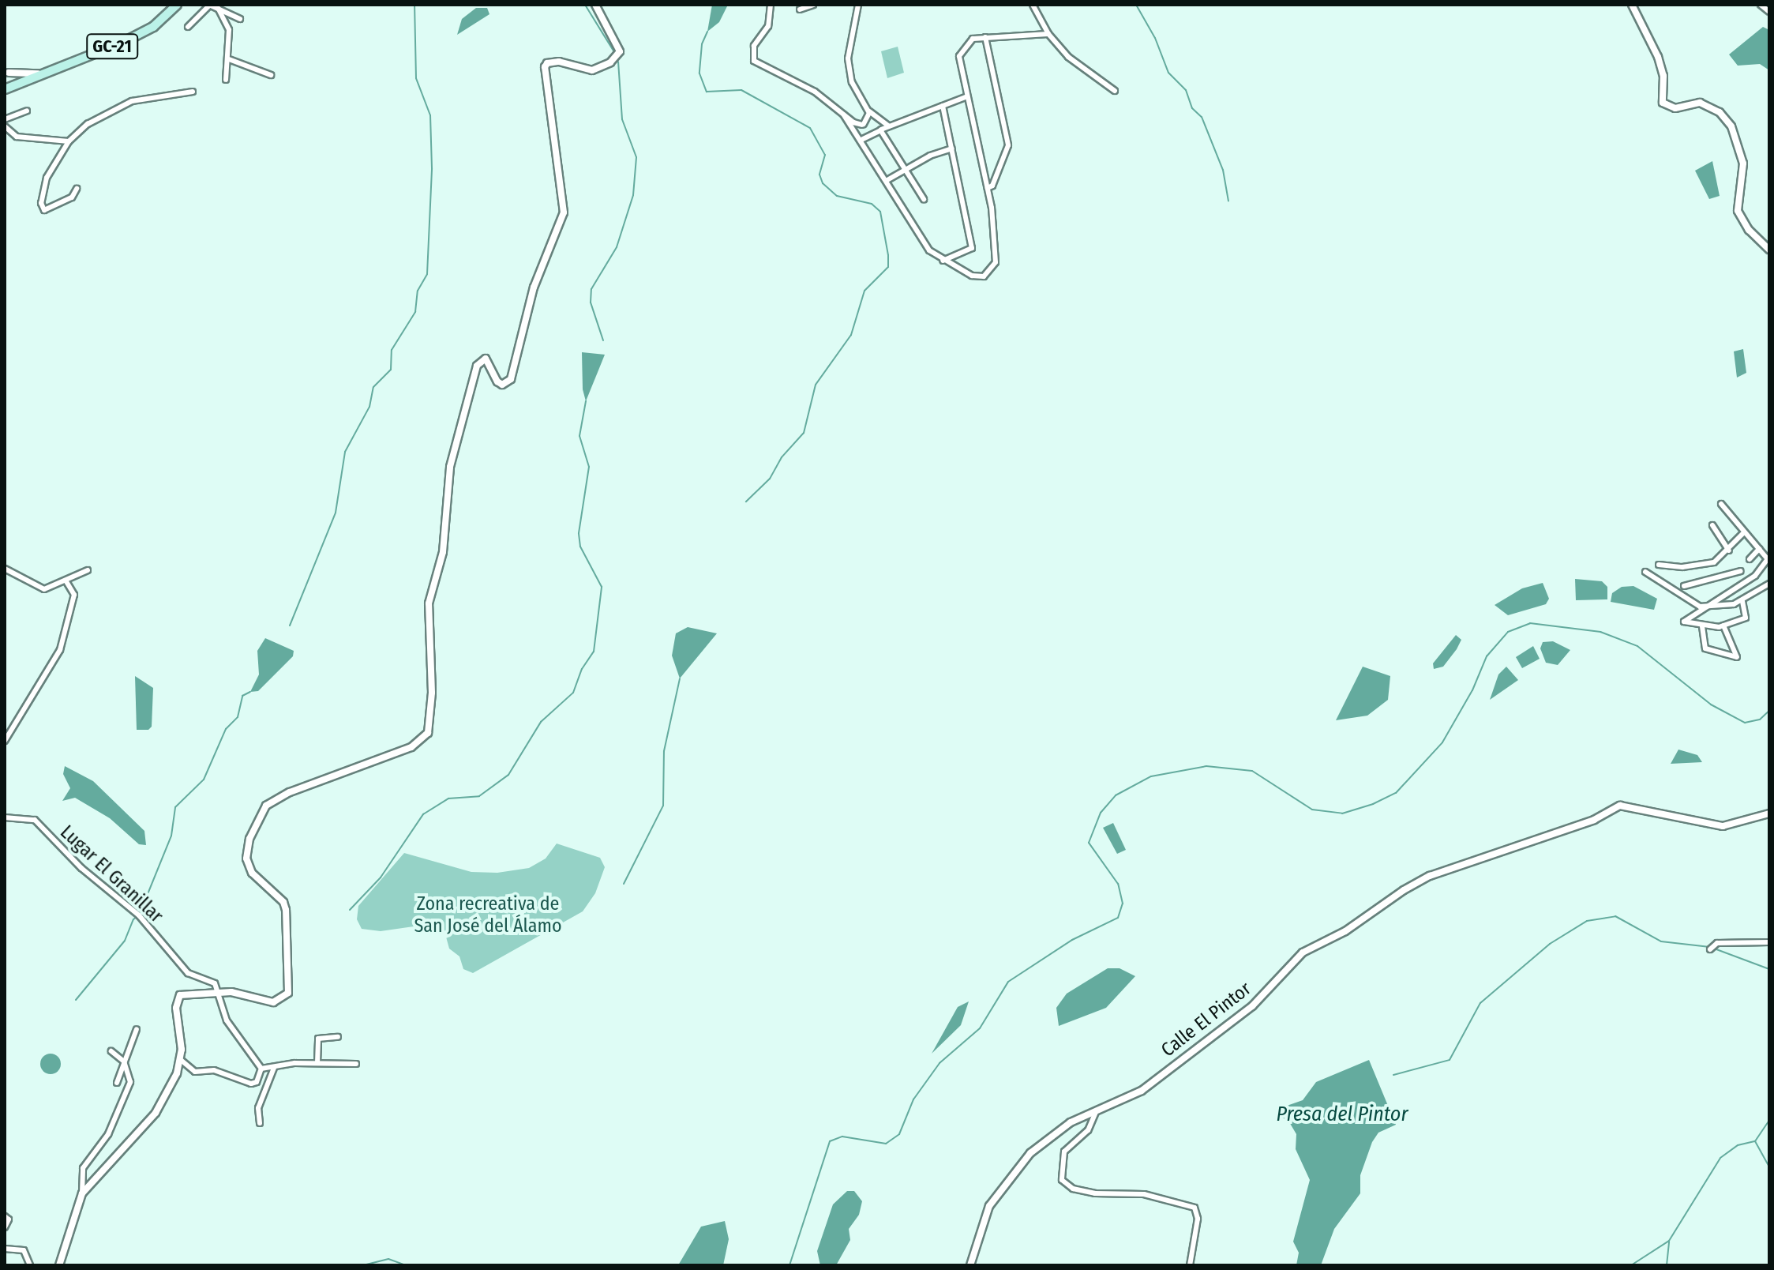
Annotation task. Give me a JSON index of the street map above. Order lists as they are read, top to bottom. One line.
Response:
{"streets":{"main road":["GC-21"],"street":["Lugar El Granillar","Calle El Pintor"]},"water":["Presa del Pintor"],"parks":["Zona recreativa de San José del Álamo"]}
